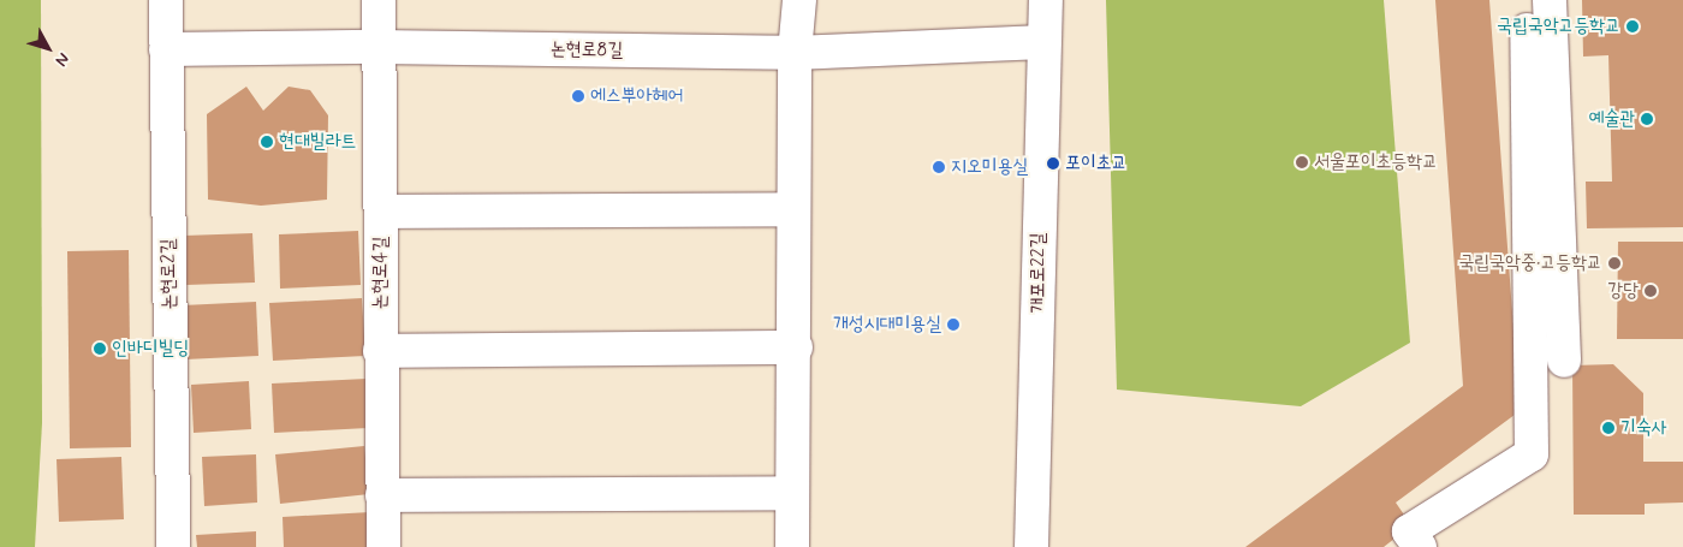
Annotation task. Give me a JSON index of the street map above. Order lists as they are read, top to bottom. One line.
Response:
{"streets":{"street":["논현로8길","논현로4길","개포로22길","논현로2길"]},"crossings":[["논현로8길","논현로4길"],["논현로8길","개포로22길"],["논현로8길","논현로2길"]],"places":["국립국악고등학교","에스뿌아헤어","예술관","현대빌라트","서울포이초등학교","포이초교","지오미용실","국립국악중·고등학교","강당","개성시대미용실","인바디빌딩","기숙사"],"north":"bottom right"}
